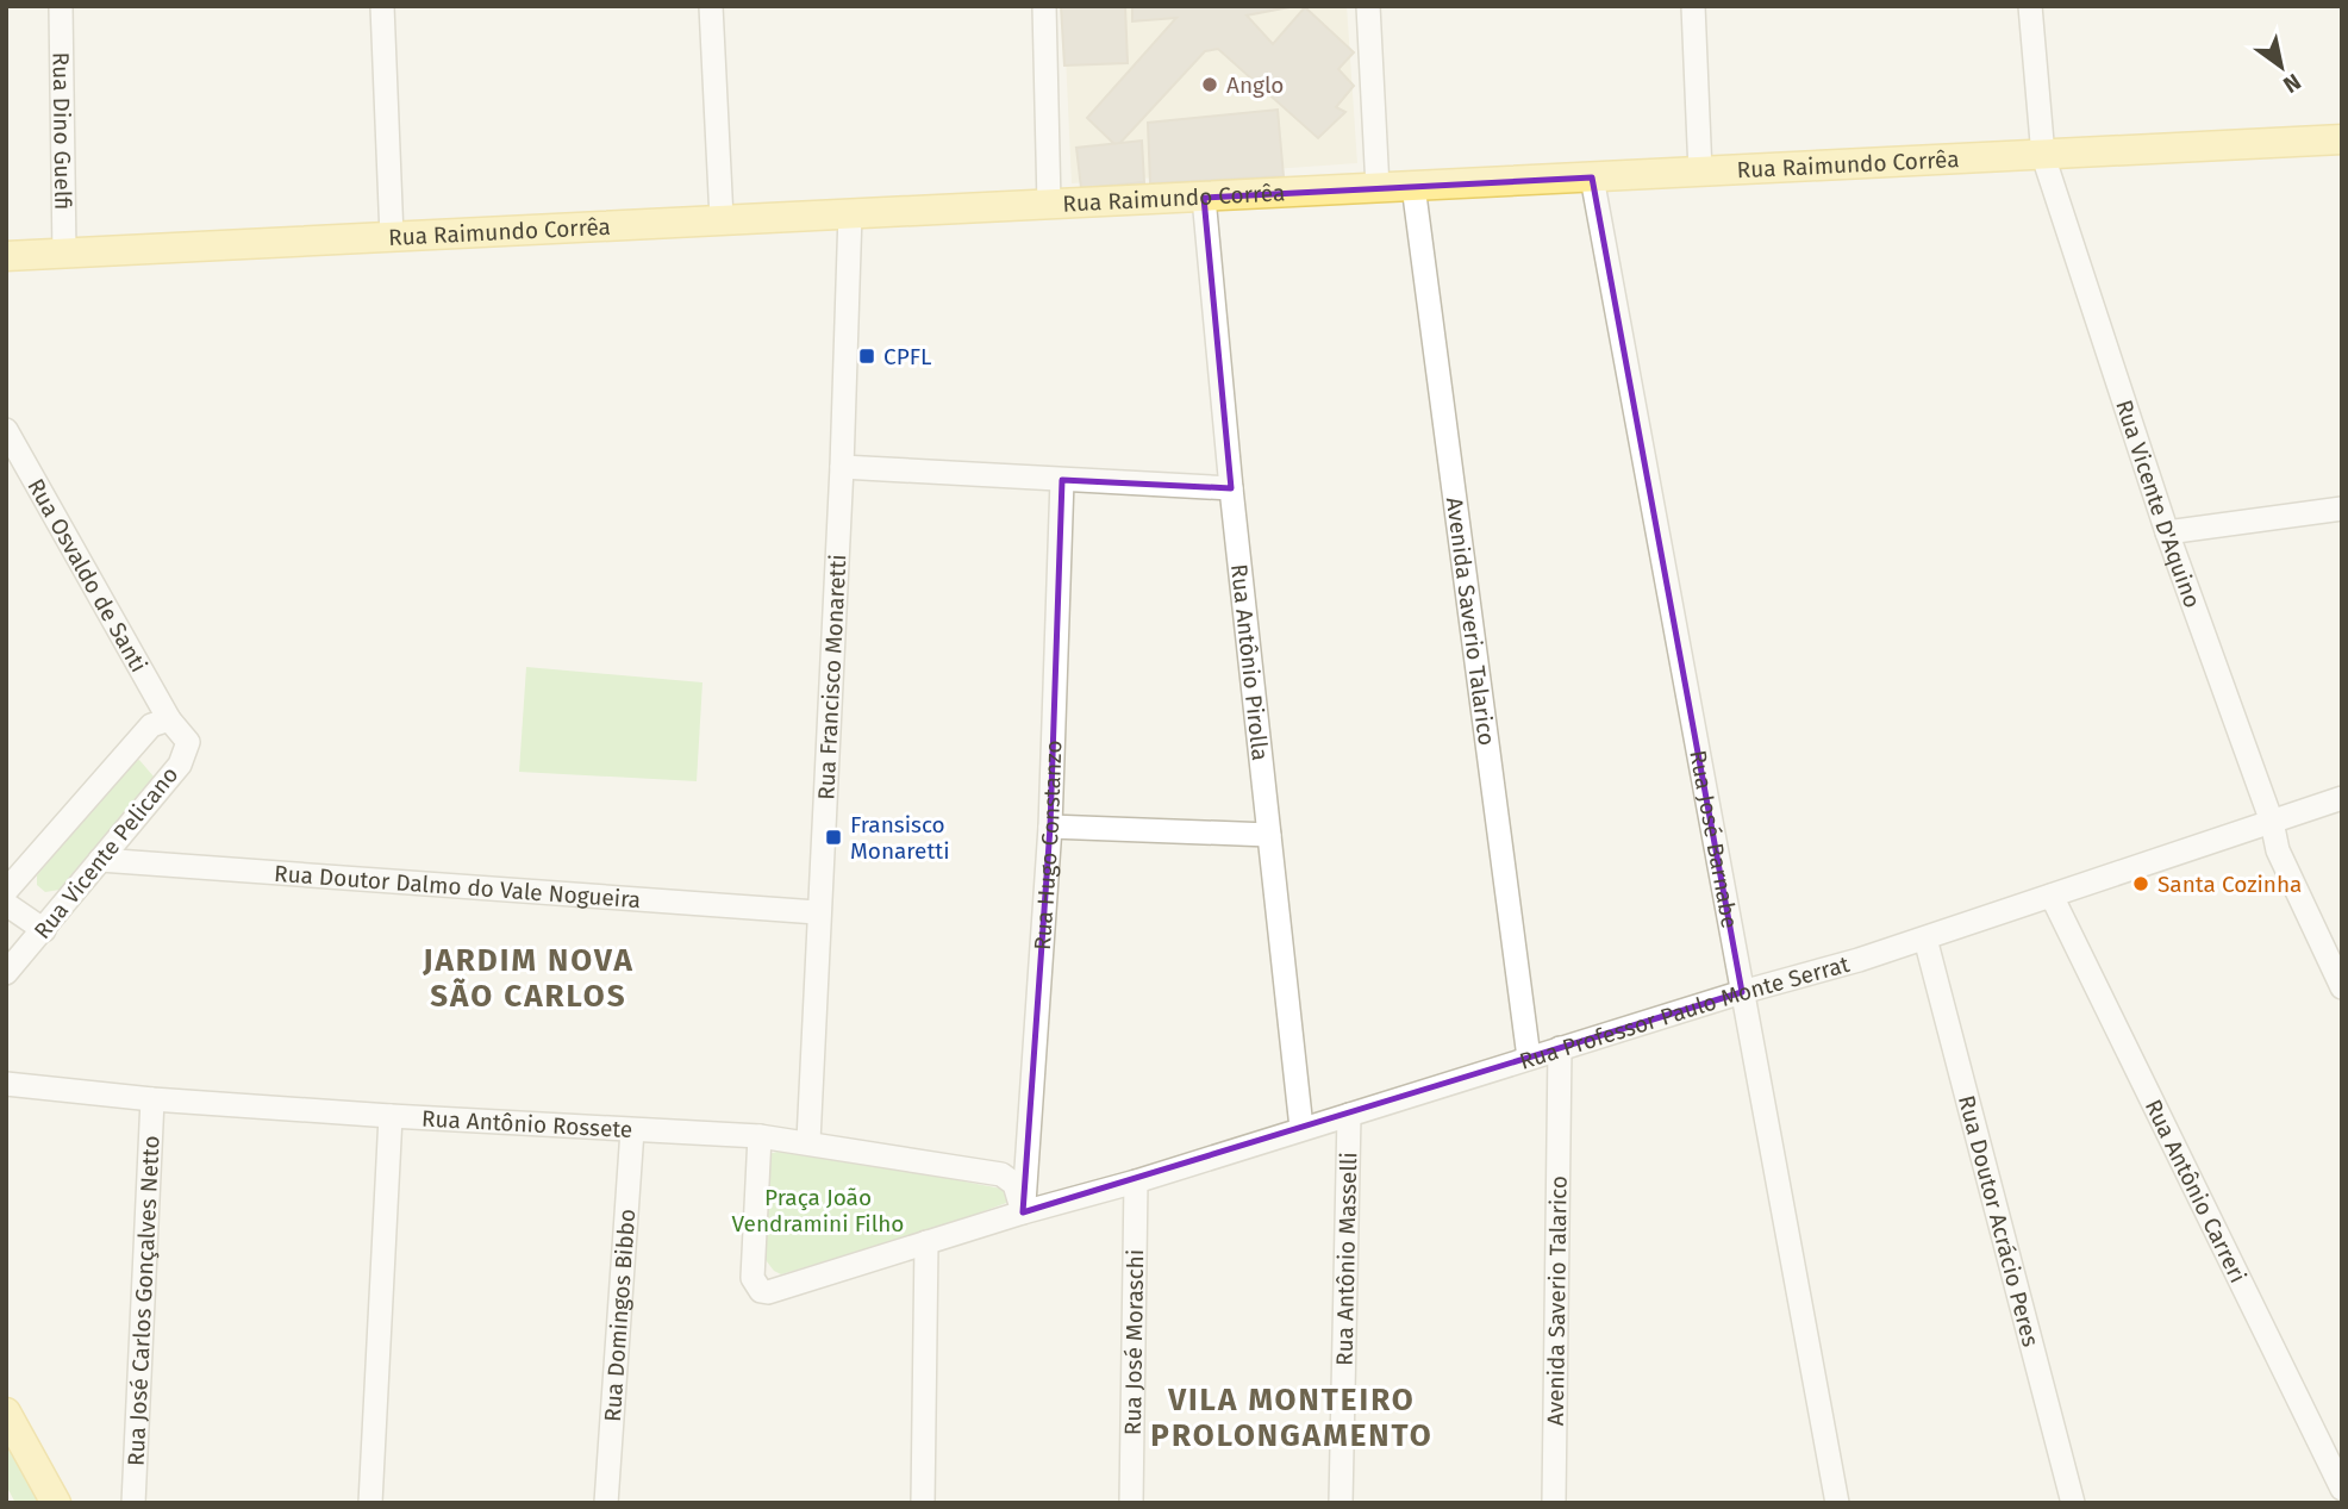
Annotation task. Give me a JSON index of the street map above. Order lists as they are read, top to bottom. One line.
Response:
{"streets":{"main road":["Rua Raimundo Corrêa"],"street":["Rua Dino Guelfi","Rua Vicente D'Aquino","Rua Osvaldo de Santi","Avenida Saverio Talarico","Rua Antônio Pirolla","Rua Francisco Monaretti","Rua José Barnabe","Rua Hugo Constanzo","Rua Vicente Pelicano","Rua Doutor Dalmo do Vale Nogueira","Rua Professor Paulo Monte Serrat","Rua Antônio Rossete","Rua Antônio Carreri","Rua Doutor Acrácio Peres","Rua Antônio Masselli","Rua José Carlos Gonçalves Netto","Rua Domingos Bibbo","Rua José Moraschi"]},"crossings":[["Rua Dino Guelfi","Rua Raimundo Corrêa"],["Rua Raimundo Corrêa","Rua Vicente D'Aquino"],["Rua Raimundo Corrêa","Avenida Saverio Talarico"],["Rua Raimundo Corrêa","Rua Antônio Pirolla"],["Rua Raimundo Corrêa","Rua Francisco Monaretti"],["Rua Raimundo Corrêa","Rua José Barnabe"],["Rua Vicente D'Aquino","Rua Professor Paulo Monte Serrat"],["Rua Osvaldo de Santi","Rua Vicente Pelicano"],["Avenida Saverio Talarico","Rua Professor Paulo Monte Serrat"],["Rua Antônio Pirolla","Rua Professor Paulo Monte Serrat"],["Rua Francisco Monaretti","Rua Doutor Dalmo do Vale Nogueira"],["Rua Francisco Monaretti","Rua Antônio Rossete"],["Rua José Barnabe","Rua Professor Paulo Monte Serrat"],["Rua Hugo Constanzo","Rua Professor Paulo Monte Serrat"],["Rua Hugo Constanzo","Rua Antônio Rossete"],["Rua Vicente Pelicano","Rua Doutor Dalmo do Vale Nogueira"],["Rua Professor Paulo Monte Serrat","Rua Antônio Rossete"],["Rua Professor Paulo Monte Serrat","Rua Antônio Carreri"],["Rua Professor Paulo Monte Serrat","Rua Doutor Acrácio Peres"],["Rua Professor Paulo Monte Serrat","Rua Antônio Masselli"],["Rua Professor Paulo Monte Serrat","Rua José Moraschi"],["Rua Antônio Rossete","Rua José Carlos Gonçalves Netto"],["Rua Antônio Rossete","Rua Domingos Bibbo"]],"districts":["JARDIM NOVA SÃO CARLOS","VILA MONTEIRO PROLONGAMENTO"],"parks":["Praça João Vendramini Filho"],"places":{"other":["Anglo","Santa Cozinha"],"transit":["CPFL","Fransisco Monaretti"]},"north":"bottom right"}
